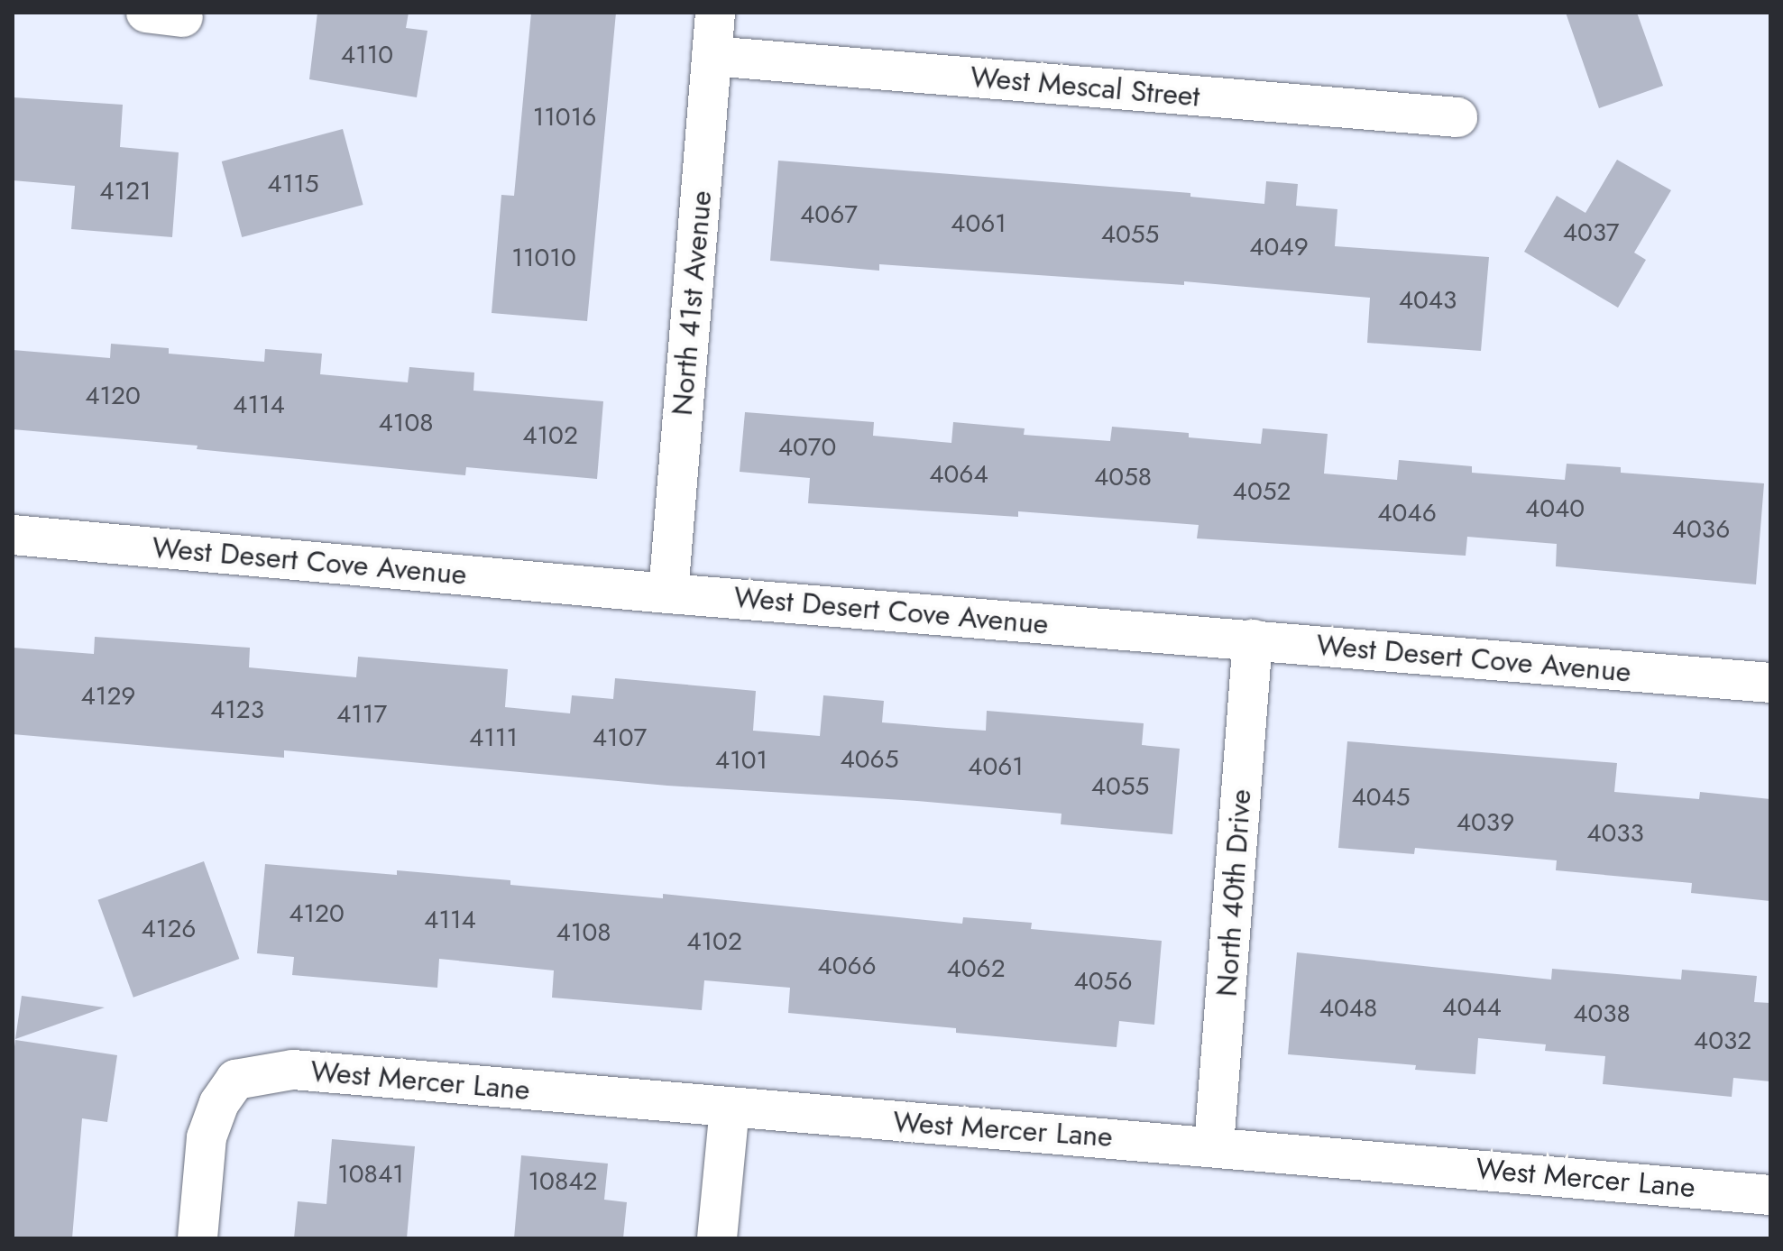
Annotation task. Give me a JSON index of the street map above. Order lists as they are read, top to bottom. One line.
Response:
{"streets":{"street":["West Mescal Street","North 41st Avenue","West Desert Cove Avenue","North 40th Drive","West Mercer Lane"]},"crossings":[["West Mescal Street","North 41st Avenue"],["North 41st Avenue","West Desert Cove Avenue"],["West Desert Cove Avenue","North 40th Drive"],["North 40th Drive","West Mercer Lane"]],"house_numbers":["4110","11016","4115","4121","4067","4061","4037","4055","4049","11010","4043","4120","4114","4108","4102","4070","4064","4058","4052","4040","4046","4036","4129","4123","4117","4111","4107","4065","4101","4061","4055","4045","4039","4033","4120","4114","4126","4108","4102","4066","4062","4056","4044","4048","4038","4032","10841","10842"]}
